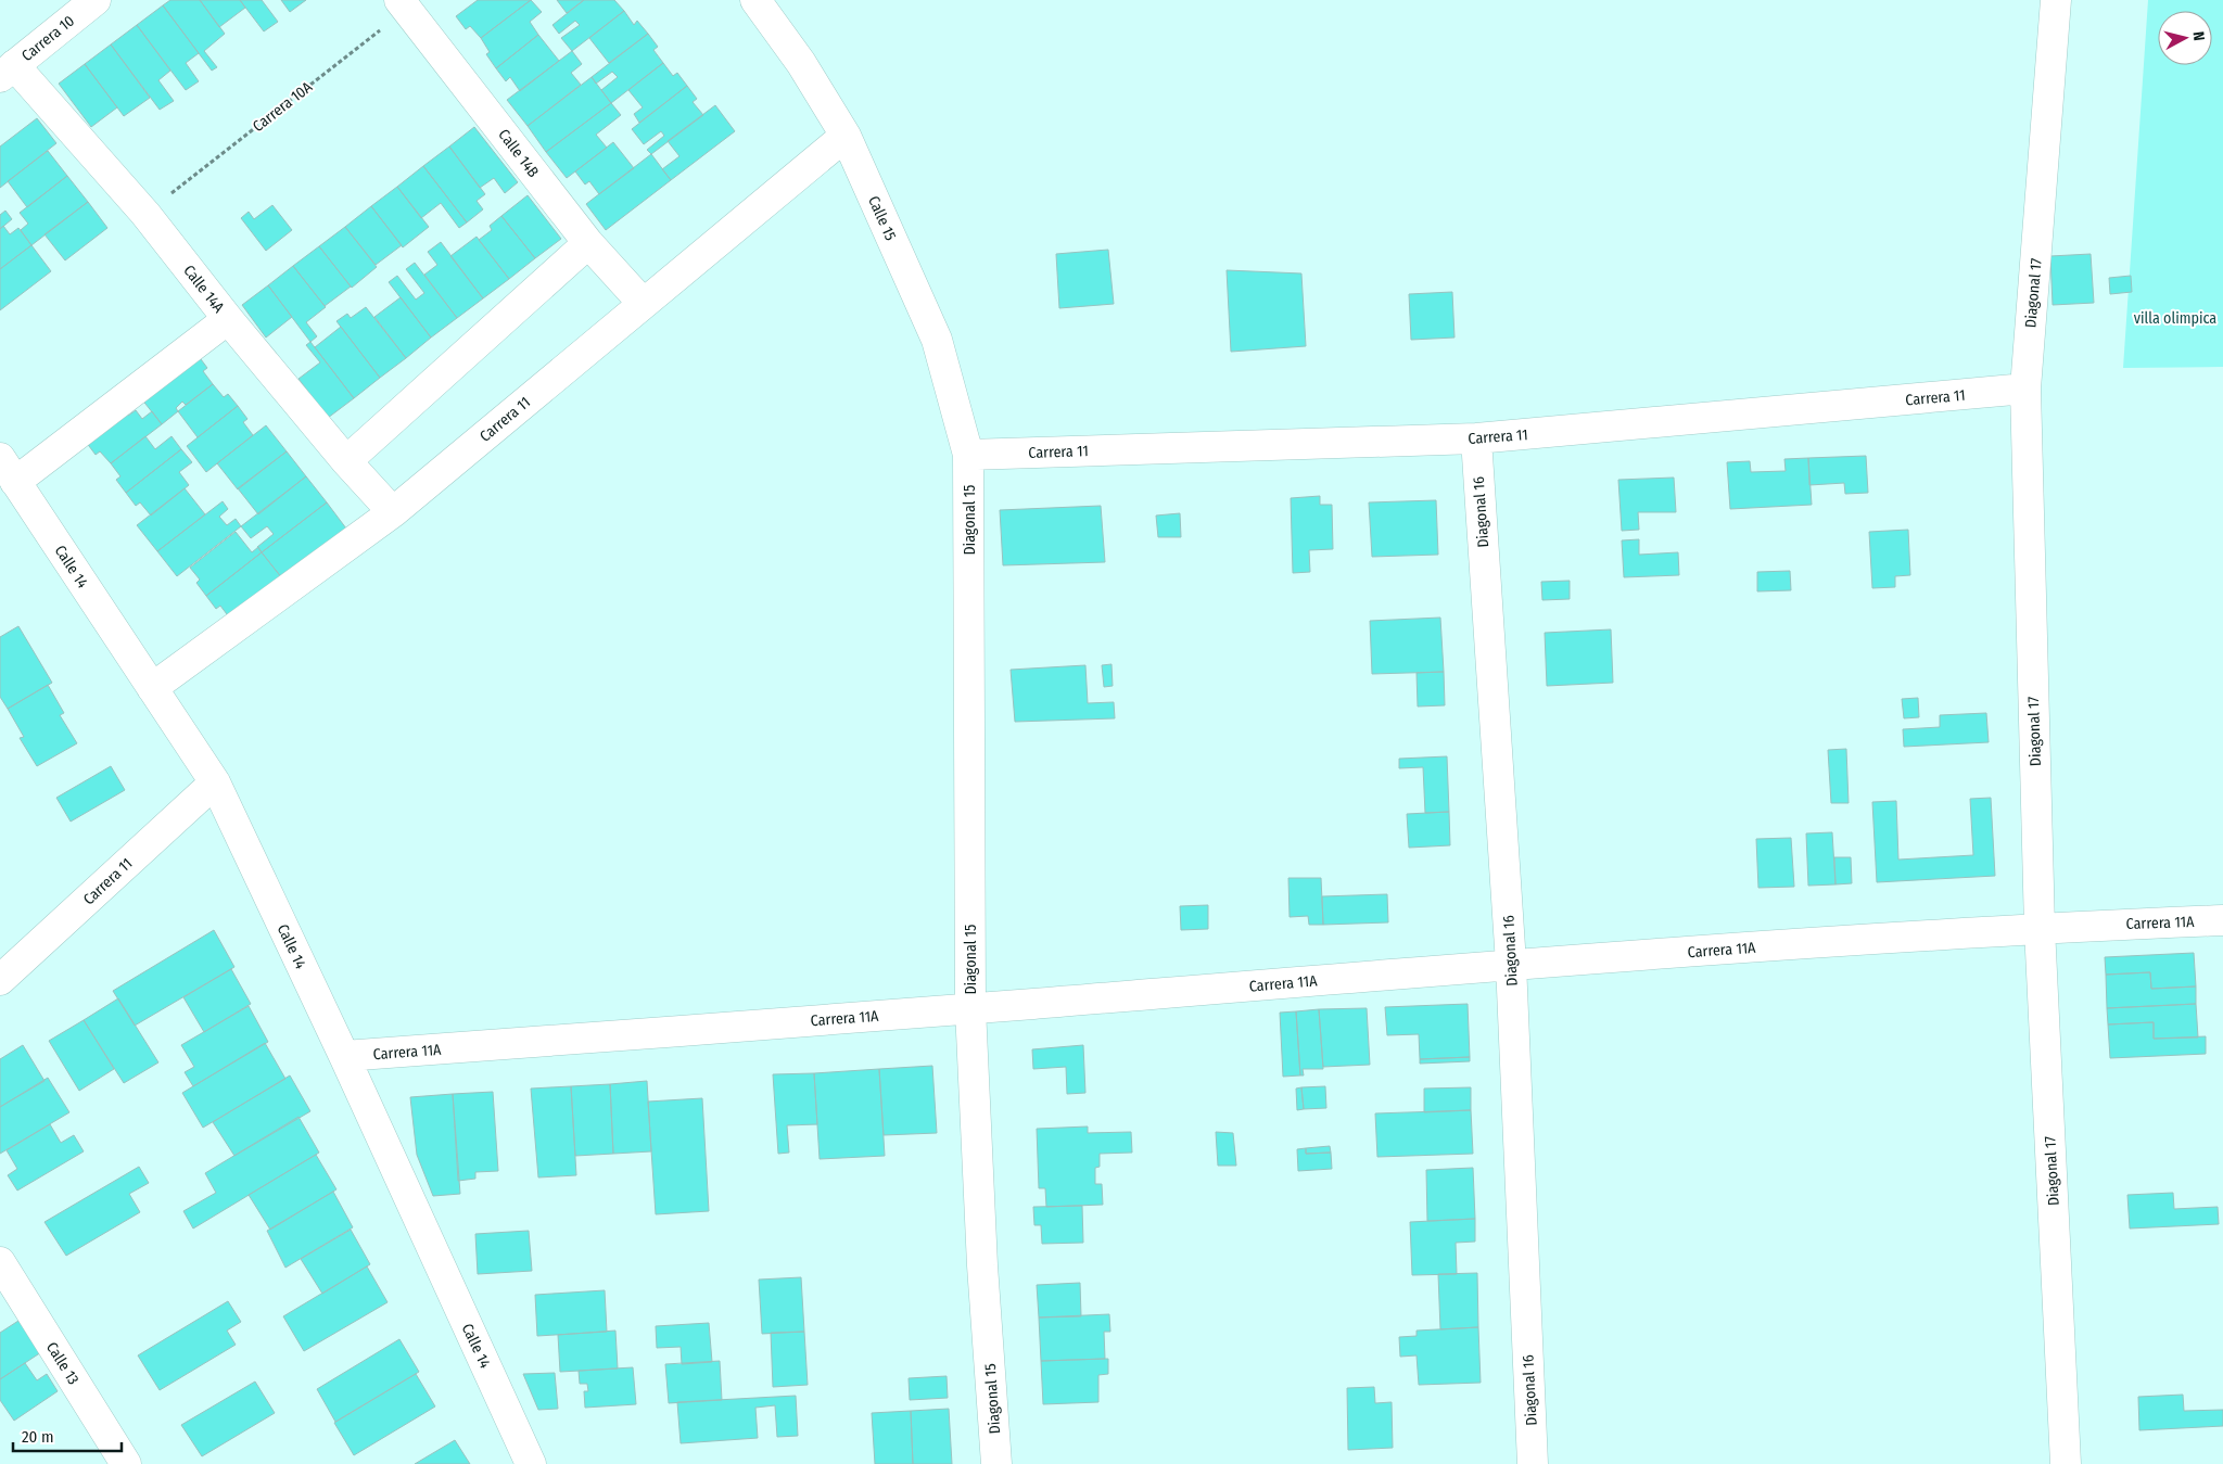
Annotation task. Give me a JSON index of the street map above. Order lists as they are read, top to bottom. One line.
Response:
{"streets":{"street":["Carrera 10","Calle 14B","Calle 15","Calle 14A","Diagonal 17","Carrera 11","Diagonal 16","Diagonal 15","Calle 14","Carrera 11A","Calle 13"],"path":["Carrera 10A"]},"crossings":[["Carrera 10","Calle 14A"],["Carrera 10A","Calle 14B"],["Carrera 10A","Calle 14A"],["Calle 14B","Carrera 11"],["Calle 15","Carrera 11"],["Calle 15","Diagonal 15"],["Calle 14A","Carrera 11"],["Diagonal 17","Carrera 11"],["Diagonal 17","Carrera 11A"],["Carrera 11","Diagonal 16"],["Carrera 11","Diagonal 15"],["Carrera 11","Calle 14"],["Diagonal 16","Carrera 11A"],["Diagonal 15","Carrera 11A"],["Calle 14","Carrera 11A"]],"parks":["villa olimpica"],"scale_bar":"20 m","north":"right"}
